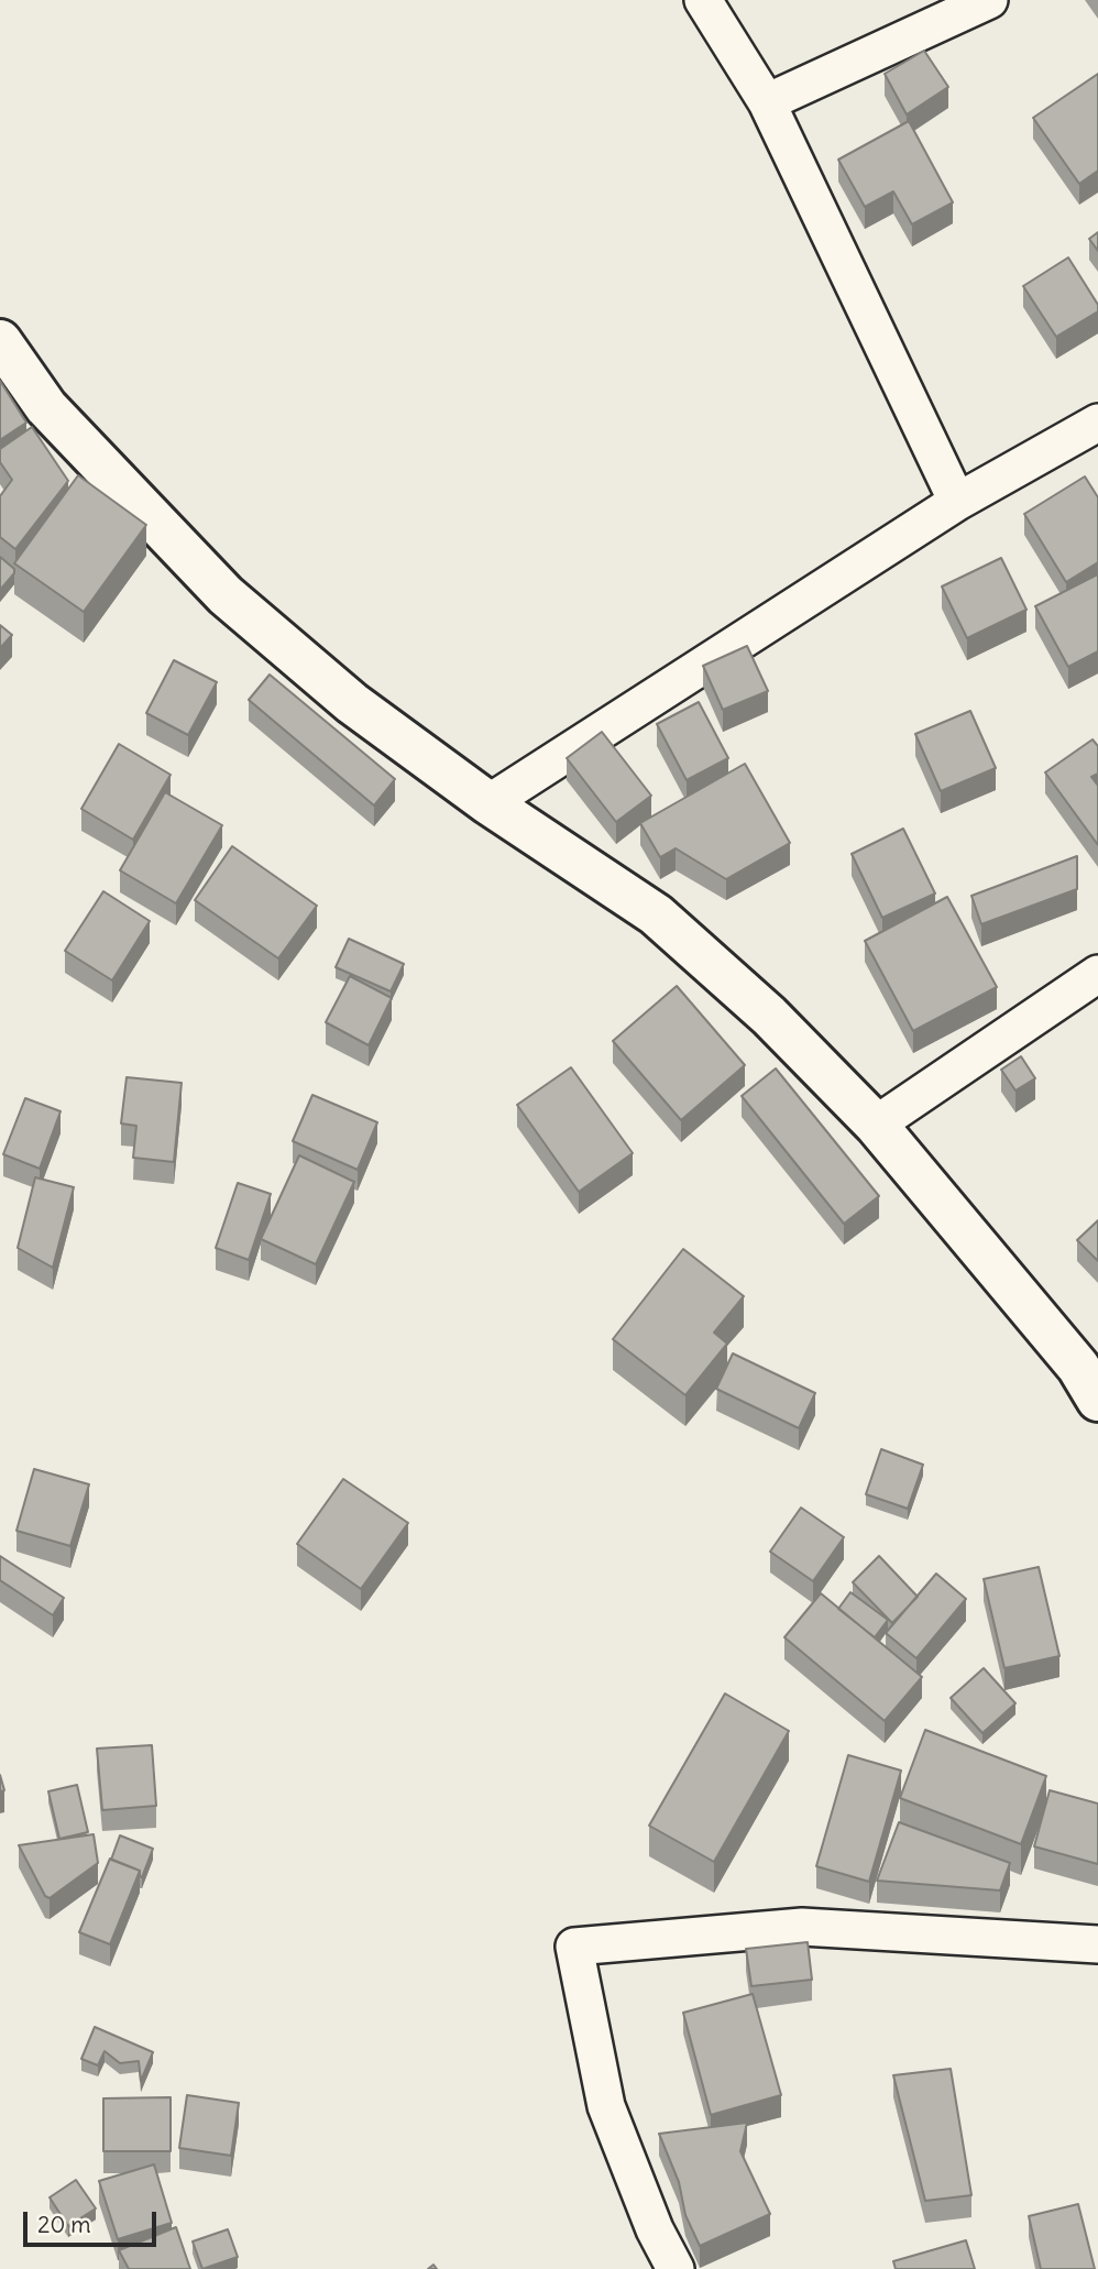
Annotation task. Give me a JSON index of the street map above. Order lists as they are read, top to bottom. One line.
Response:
{"scale_bar":"20 m"}
